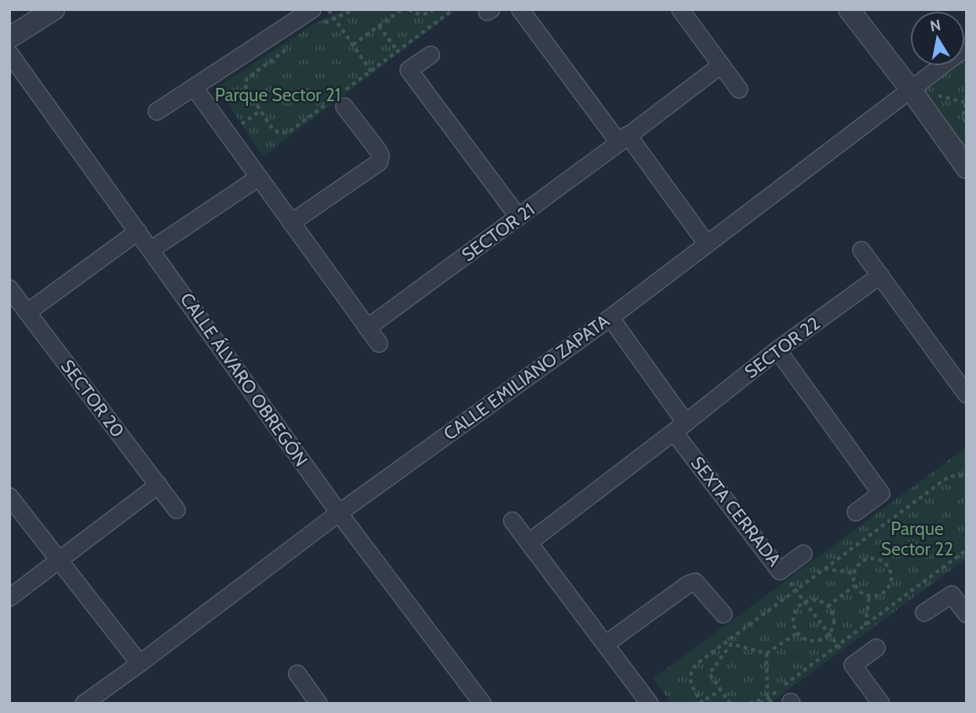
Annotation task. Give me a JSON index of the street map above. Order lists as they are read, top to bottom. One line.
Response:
{"streets":{"street":["SECTOR 21","SECTOR 22","CALLE EMILIANO ZAPATA","CALLE ÁLVARO OBREGÓN","SECTOR 20","SEXTA CERRADA"]},"crossings":[["SECTOR 22","SEXTA CERRADA"],["CALLE EMILIANO ZAPATA","CALLE ÁLVARO OBREGÓN"]],"parks":["Parque Sector 21","Parque Sector 22"],"north":"top"}
